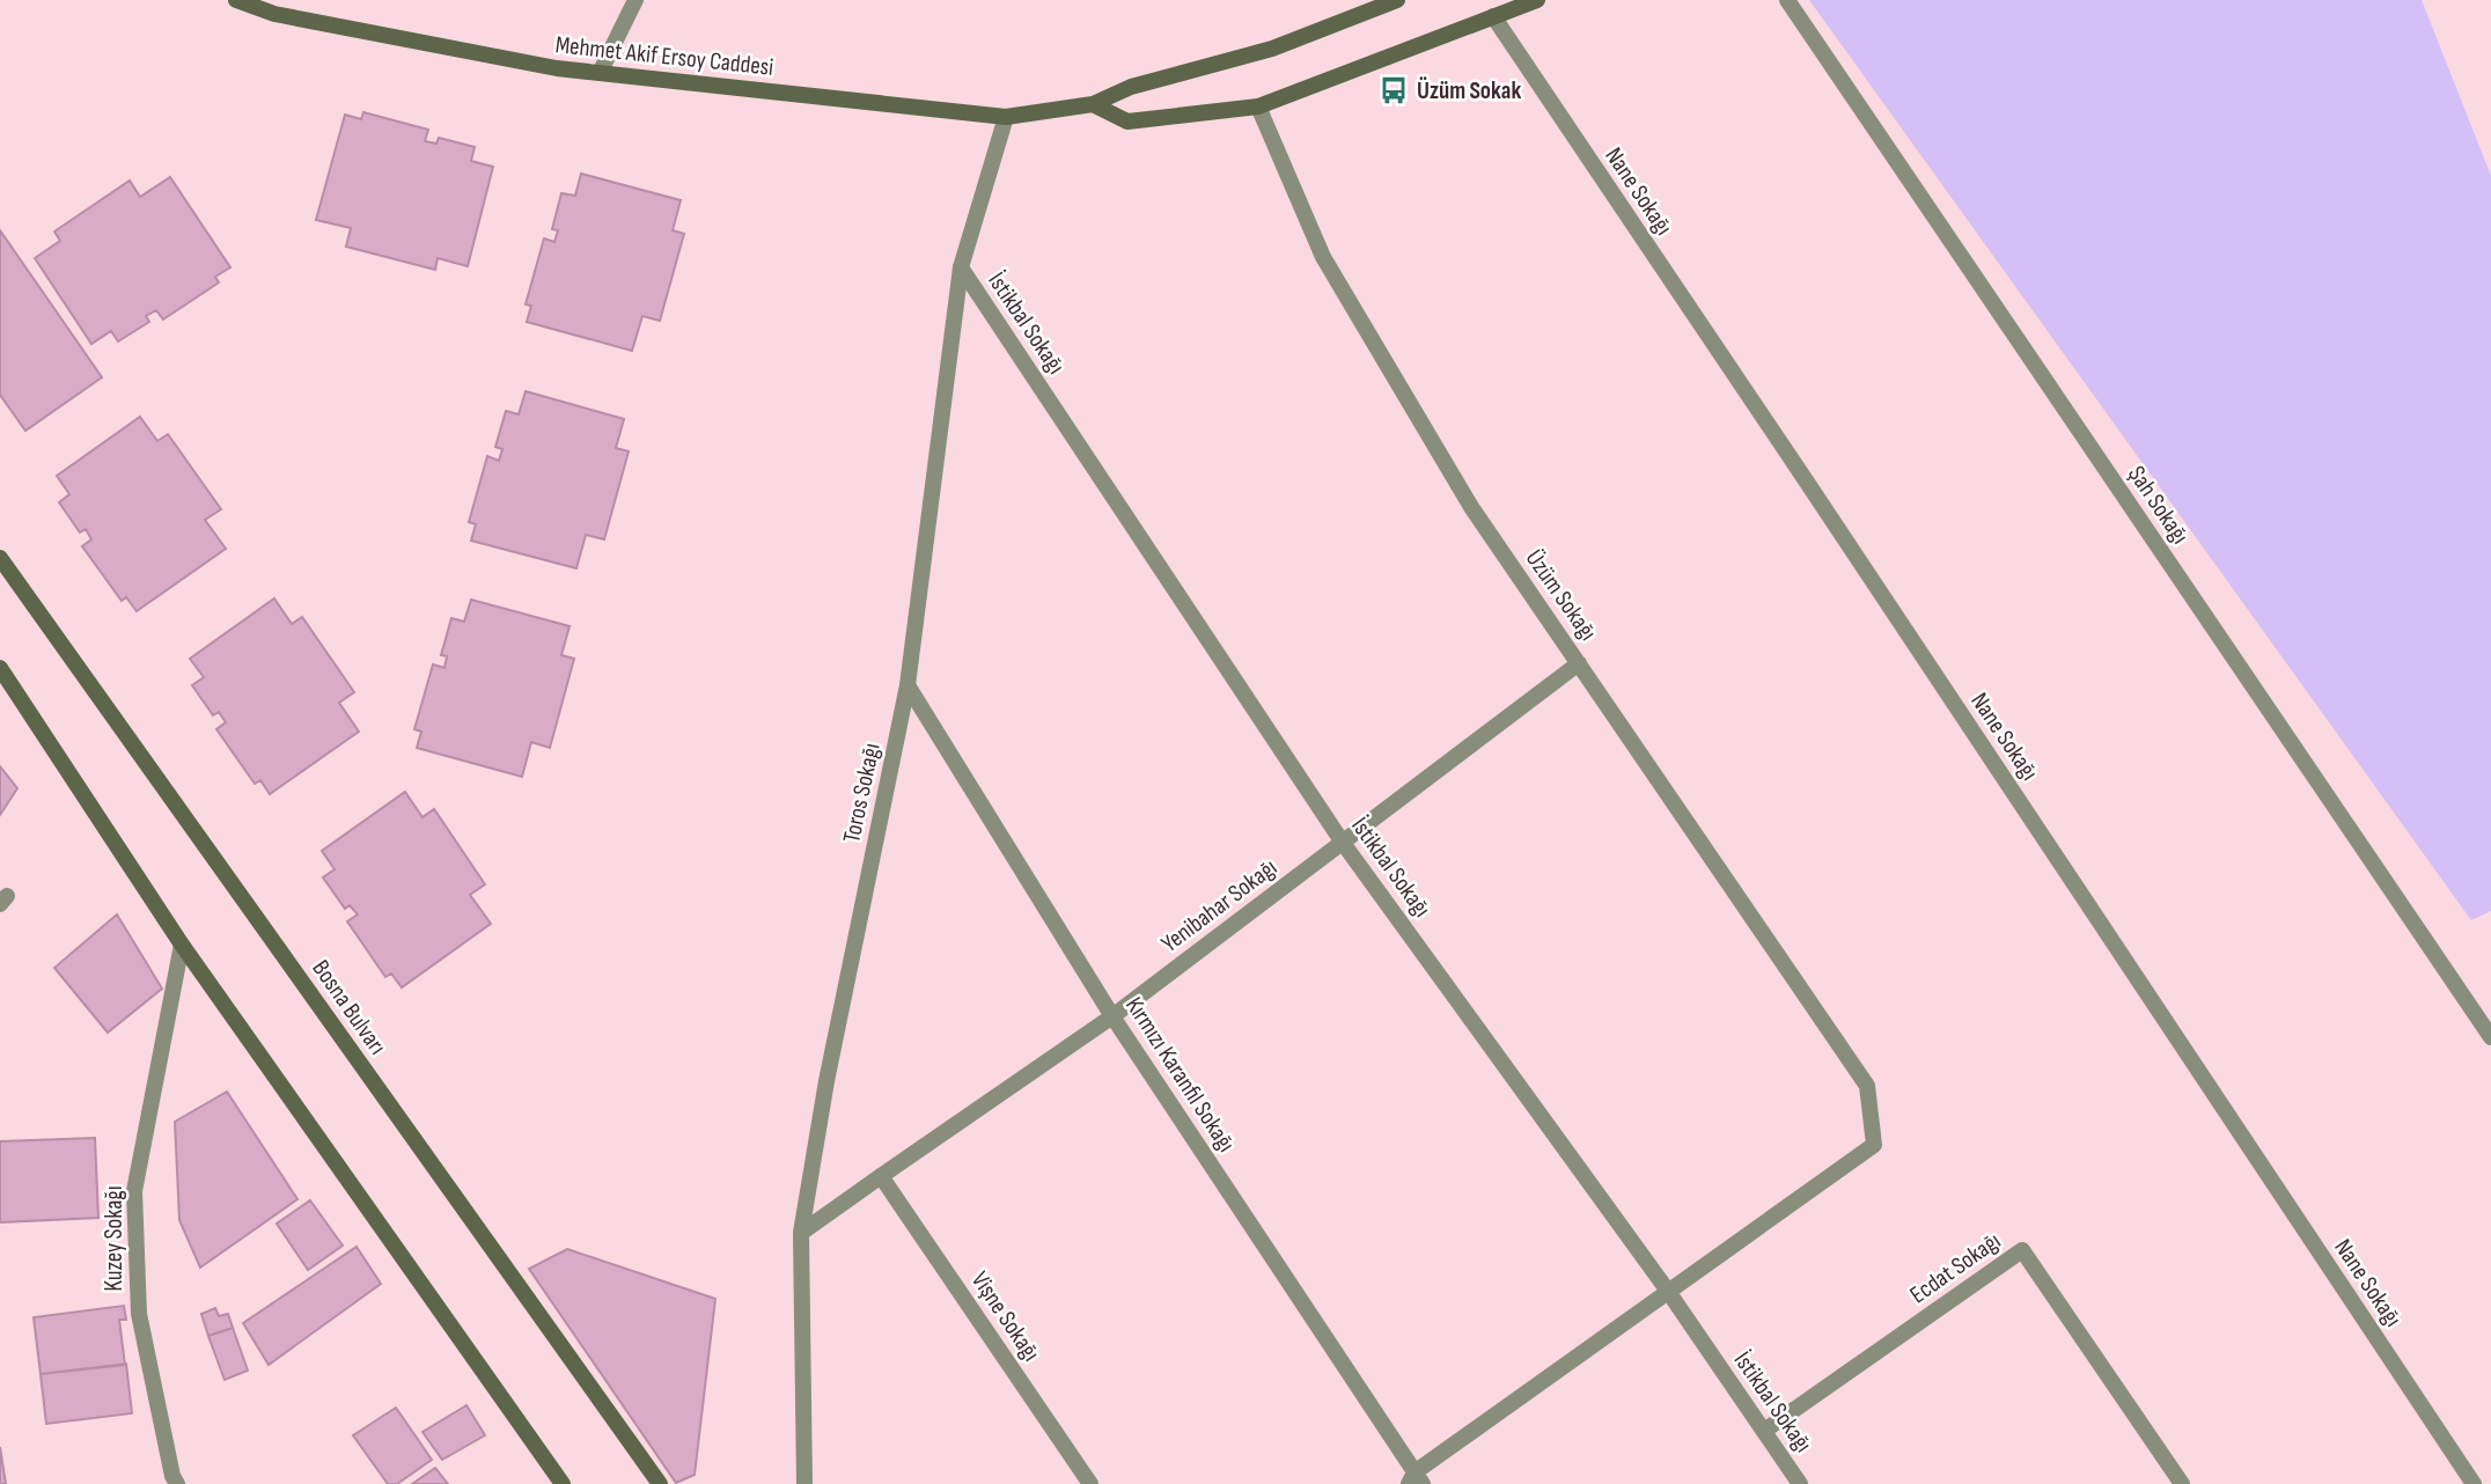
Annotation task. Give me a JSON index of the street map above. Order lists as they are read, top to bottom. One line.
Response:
{"streets":{"main road":["Mehmet Akif Ersoy Caddesi","Bosna Bulvarı"],"street":["Nane Sokağı","İstikbal Sokağı","Şah Sokağı","Üzüm Sokağı","Toros Sokağı","Yenibahar Sokağı","Kırmızı Karanfil Sokağı","Kuzey Sokağı","Ecdat Sokağı","Vişne Sokağı"]},"crossings":[["Mehmet Akif Ersoy Caddesi","Toros Sokağı"],["İstikbal Sokağı","Üzüm Sokağı"],["İstikbal Sokağı","Toros Sokağı"],["İstikbal Sokağı","Yenibahar Sokağı"],["İstikbal Sokağı","Ecdat Sokağı"],["Üzüm Sokağı","Yenibahar Sokağı"],["Toros Sokağı","Yenibahar Sokağı"],["Toros Sokağı","Kırmızı Karanfil Sokağı"],["Yenibahar Sokağı","Kırmızı Karanfil Sokağı"],["Yenibahar Sokağı","Vişne Sokağı"]],"places":{"bus stop":["Üzüm Sokak"]}}
